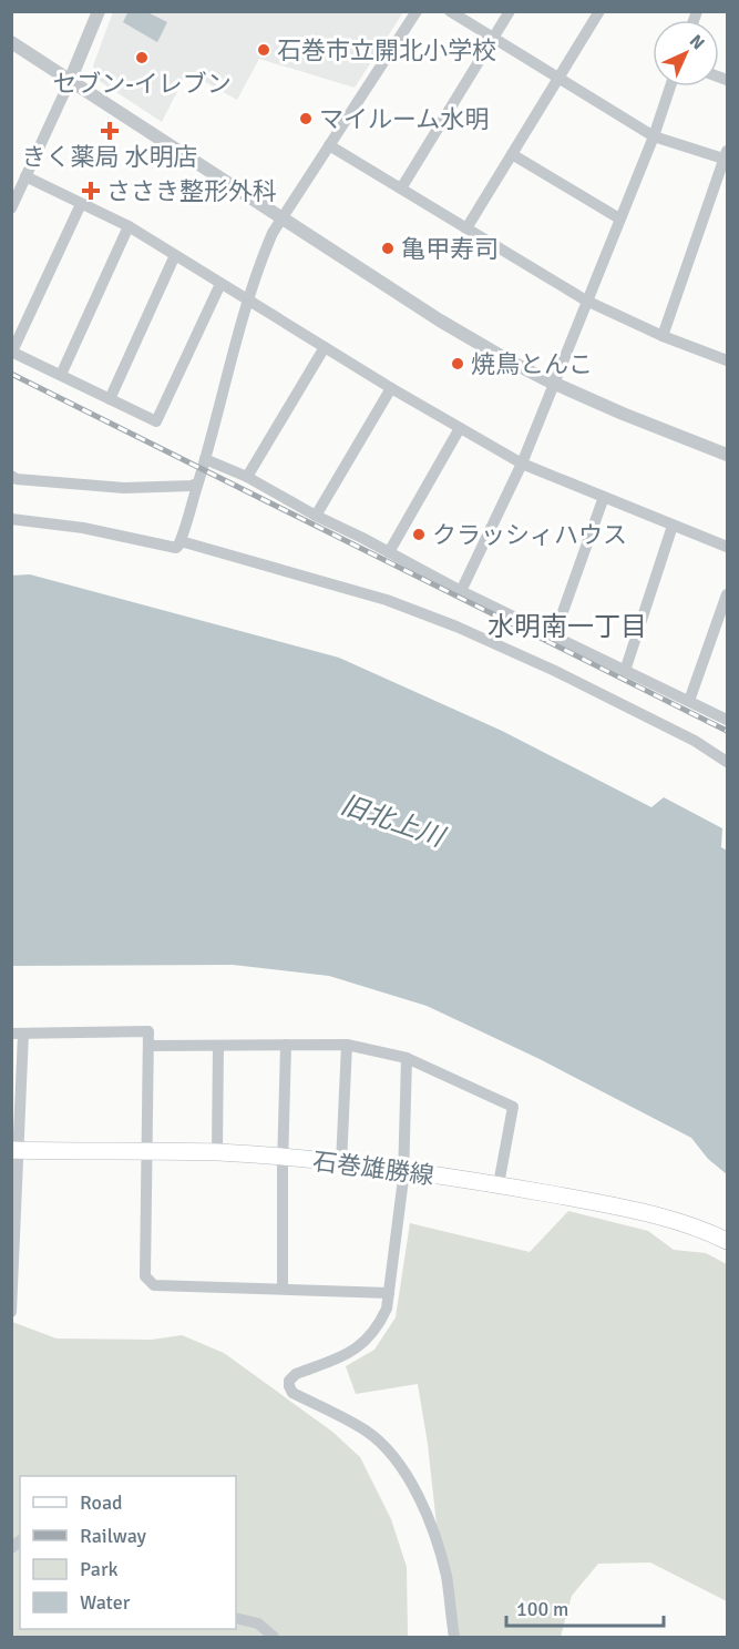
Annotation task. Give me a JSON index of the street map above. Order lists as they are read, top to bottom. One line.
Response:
{"streets":{"main road":["石巻雄勝線"]},"districts":["水明南一丁目"],"water":["旧北上川"],"places":{"other":["石巻市立開北小学校","セブン-イレブン","マイルーム水明","亀甲寿司","焼鳥とんこ","クラッシィハウス"],"health":["きく薬局 水明店","ささき整形外科"]},"legend":["Road","Railway","Park","Water"],"scale_bar":"100 m","north":"top right"}
